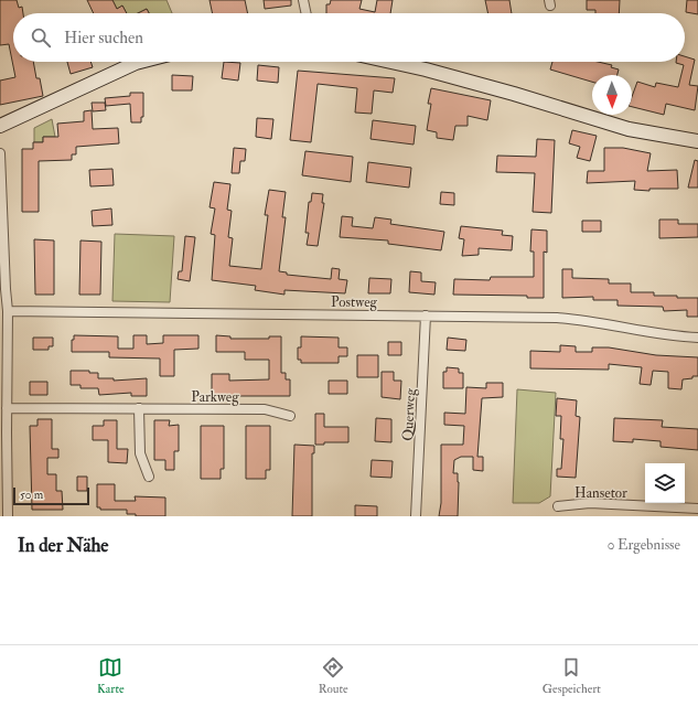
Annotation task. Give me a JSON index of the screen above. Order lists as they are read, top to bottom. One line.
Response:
{"streets":{"street":["Postweg","Parkweg","Querweg","Hansetor"]},"crossings":[["Postweg","Querweg"]],"scale_bar":"50 m","north":"bottom","page":{"search":"Hier suchen","scale":"50 m","heading":["In der Nähe","0 Ergebnisse"],"nav":["Karte","Route","Gespeichert"]}}
